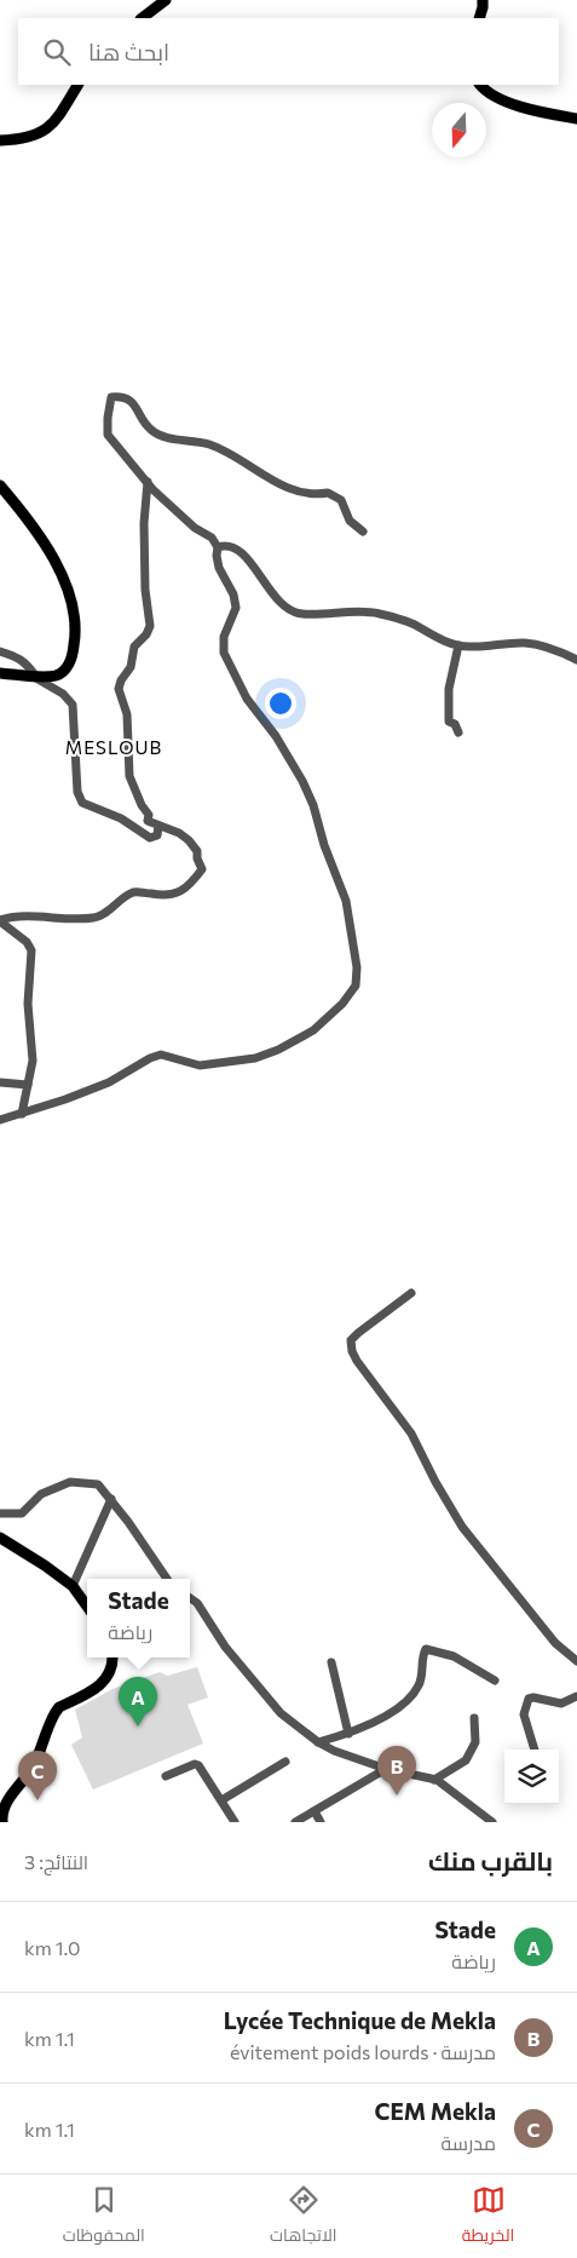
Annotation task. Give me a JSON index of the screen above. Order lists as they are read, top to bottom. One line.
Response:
{"districts":["MESLOUB"],"north":"bottom","page":{"search":"ابحث هنا","popup":["Stade","رياضة"],"pins":["A","B","C"],"heading":["بالقرب منك","النتائج: 3"],"list":[{"mark":"A","name":"Stade","note":"رياضة","value":"1.0 km"},{"mark":"B","name":"Lycée Technique de Mekla","note":"مدرسة · évitement poids lourds","value":"1.1 km"},{"mark":"C","name":"CEM Mekla","note":"مدرسة","value":"1.1 km"}],"nav":["الخريطة","الاتجاهات","المحفوظات"]}}
